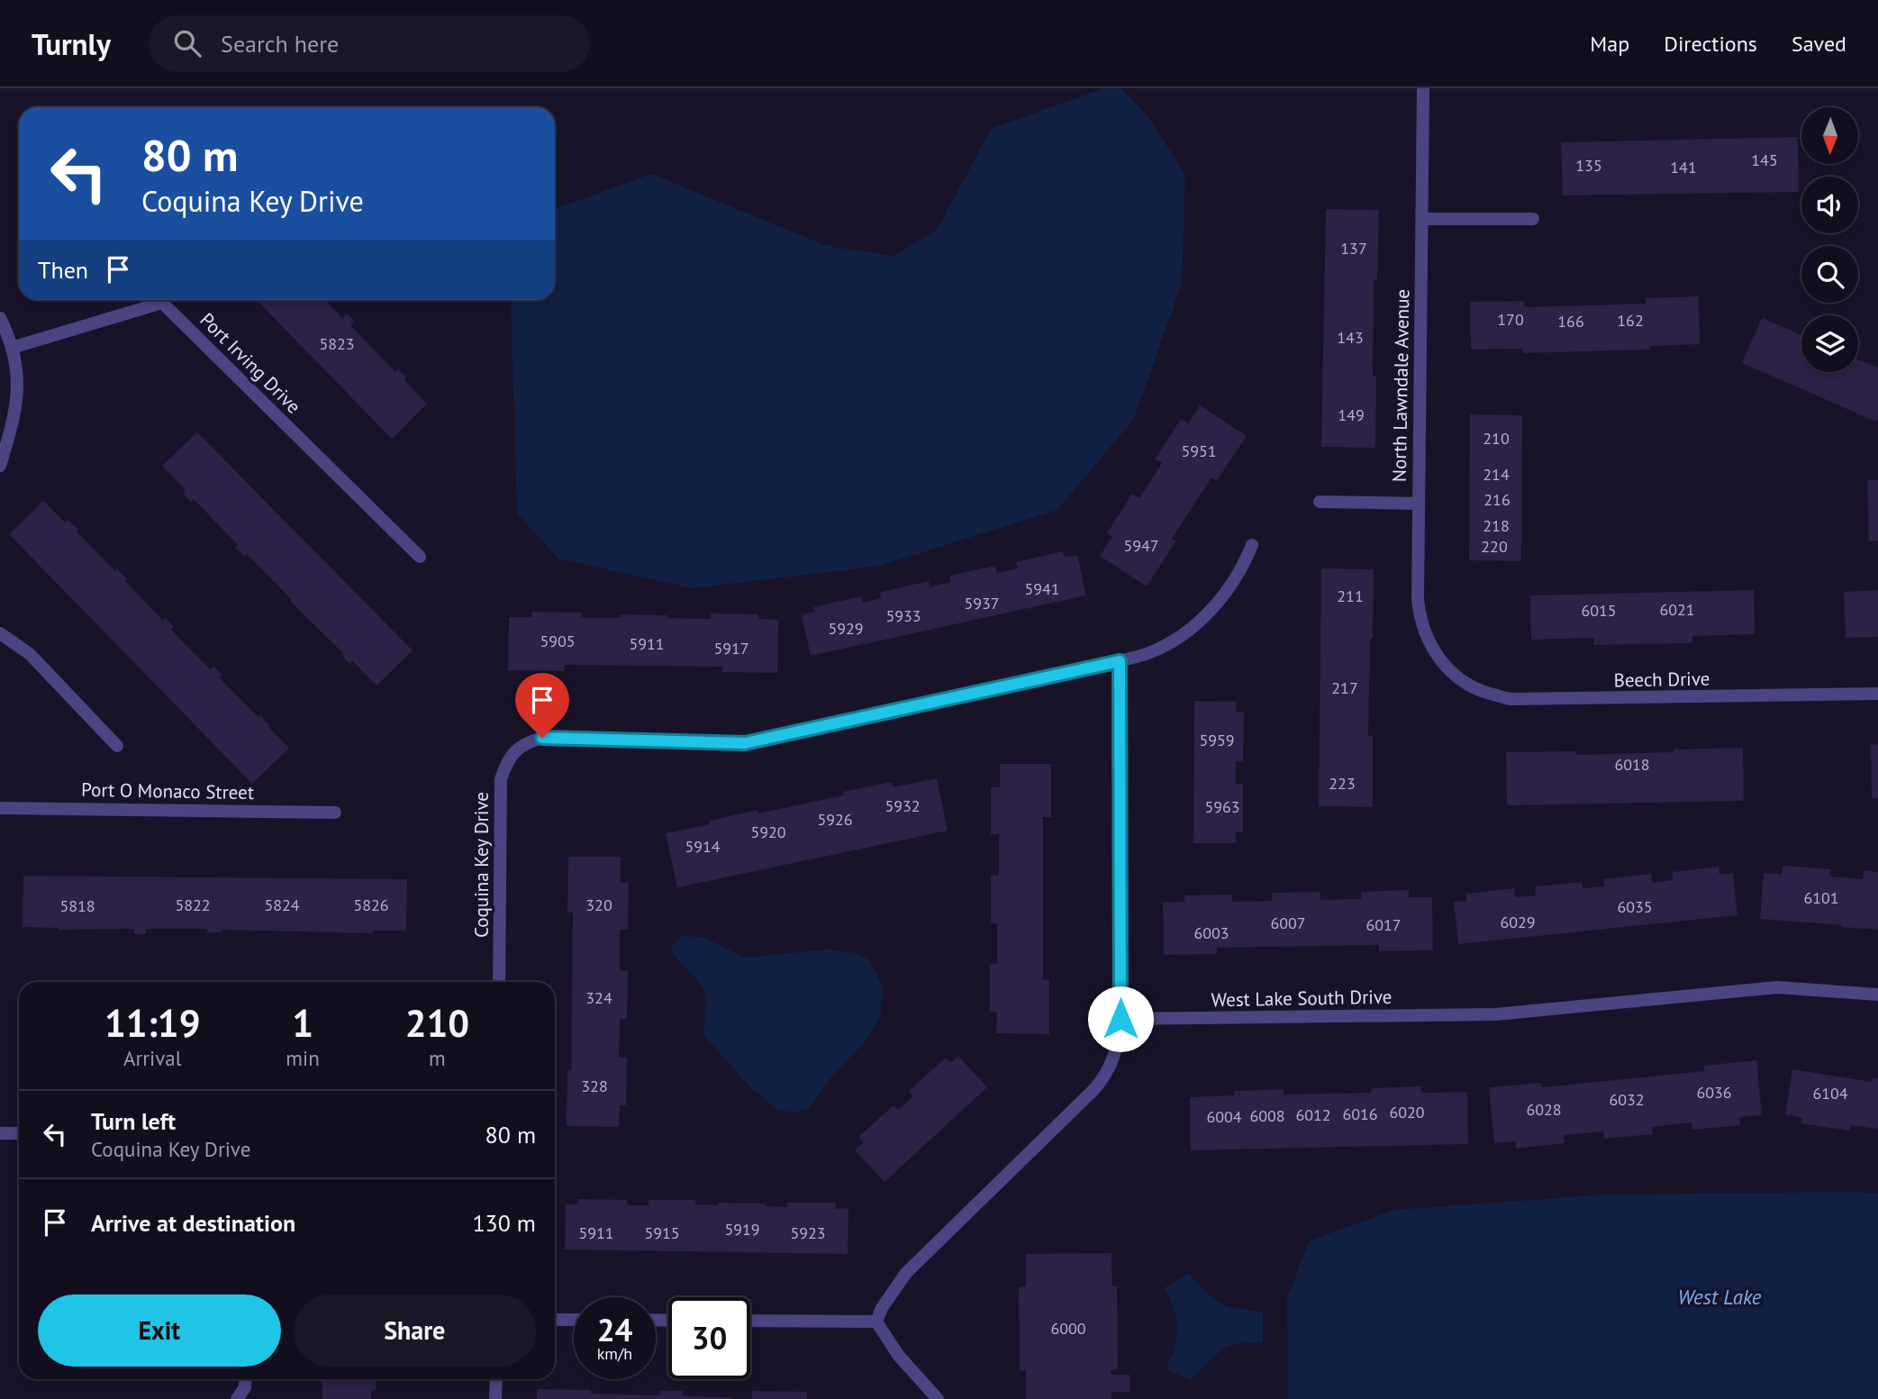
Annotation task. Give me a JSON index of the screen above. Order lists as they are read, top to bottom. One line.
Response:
{"streets":{"street":["Port Irving Drive","North Lawndale Avenue","Beech Drive","Port O Monaco Street","Coquina Key Drive","West Lake South Drive"]},"crossings":[["North Lawndale Avenue","Beech Drive"]],"water":["West Lake"],"house_numbers":["145","135","141","137","170","162","166","143","5823","149","210","5951","214","216","218","5947","220","5941","211","5937","6021","6015","5933","5929","5905","5911","5917","217","5959","6018","223","5932","5963","5926","5920","5914","6101","5822","5824","5826","320","5818","6035","6029","6007","6017","6003","324","328","6036","6104","6032","6028","6020","6016","6012","6008","6004","5919","5911","5915","5923","6000"],"north":"bottom","page":{"header":"Turnly","search":"Search here","nav":["Map","Directions","Saved"],"turn":["80 m","Coquina Key Drive"],"then":"Then","eta":["11:19","Arrival","1","min","210","m"],"list":[{"name":"Turn left","note":"Coquina Key Drive","value":"80 m"},{"name":"Arrive at destination","value":"130 m"}],"buttons":["Exit","Share"],"speed":"24 km/h","limit":"30"}}
